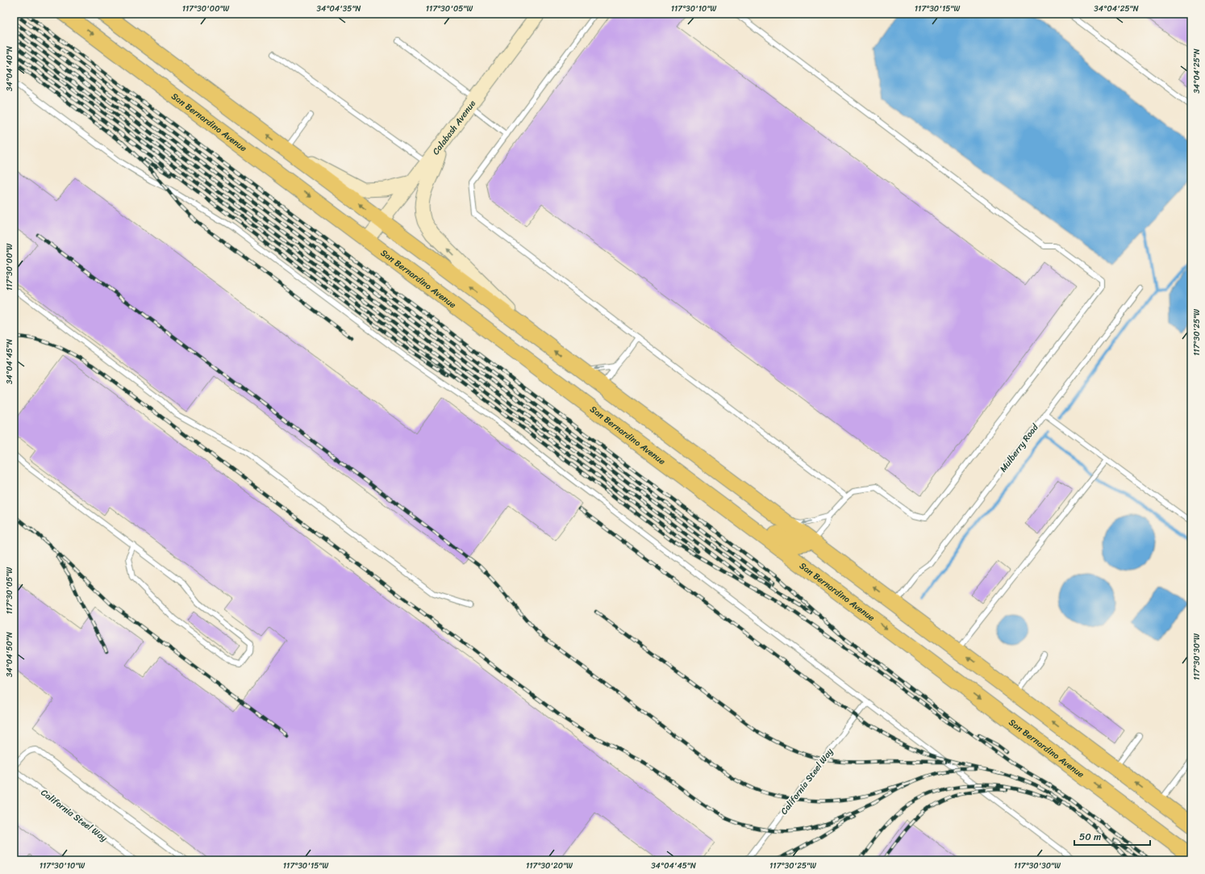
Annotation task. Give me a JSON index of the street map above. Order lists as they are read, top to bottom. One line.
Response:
{"streets":{"main road":["San Bernardino Avenue"],"street":["Calabash Avenue"],"lane":["Mulberry Road","California Steel Way"]},"crossings":[["San Bernardino Avenue","Calabash Avenue"]],"scale_bar":"50 m","coordinates":["117°30'00\"W","34°04'35\"N","117°30'05\"W","117°30'10\"W","117°30'15\"W","34°04'25\"N","34°04'40\"N","117°30'25\"W","34°04'45\"N","34°04'50\"N","117°30'30\"W","117°30'20\"W"]}
